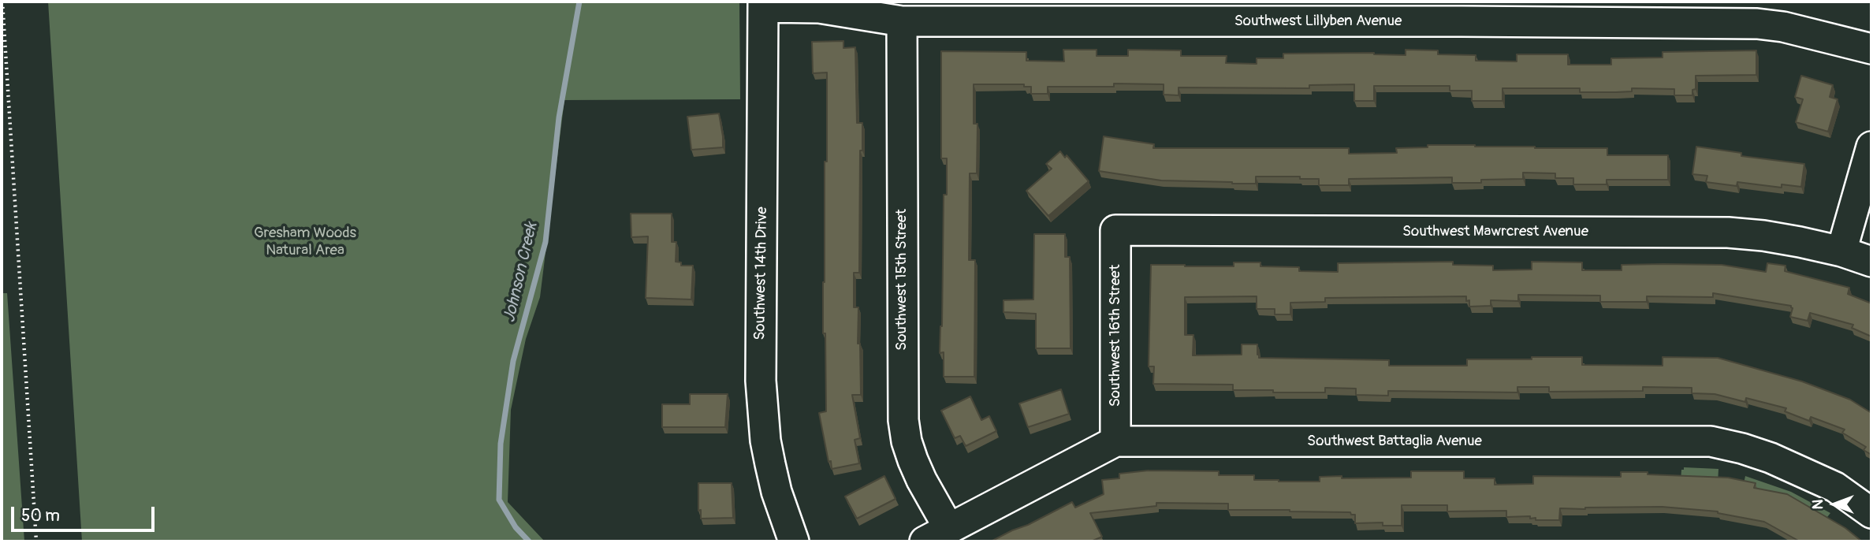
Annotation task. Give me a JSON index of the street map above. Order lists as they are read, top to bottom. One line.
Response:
{"streets":{"street":["Southwest Lillyben Avenue","Southwest Mawrcrest Avenue","Southwest 14th Drive","Southwest 15th Street","Southwest 16th Street","Southwest Battaglia Avenue"]},"crossings":[["Southwest Lillyben Avenue","Southwest 14th Drive"],["Southwest Lillyben Avenue","Southwest 15th Street"],["Southwest Mawrcrest Avenue","Southwest 16th Street"],["Southwest 15th Street","Southwest Battaglia Avenue"],["Southwest 16th Street","Southwest Battaglia Avenue"]],"water":["Johnson Creek"],"parks":["Gresham Woods Natural Area"],"scale_bar":"50 m","north":"left"}
